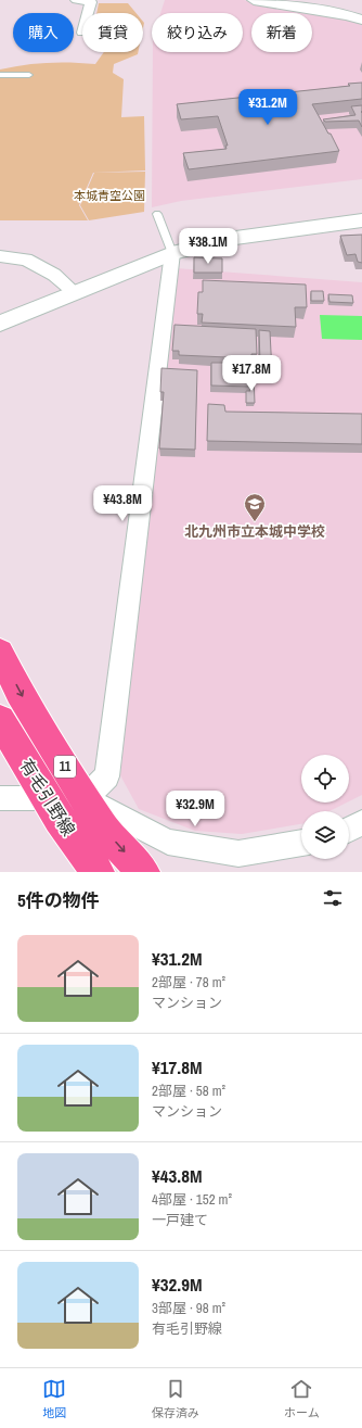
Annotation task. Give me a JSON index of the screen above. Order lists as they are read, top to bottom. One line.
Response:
{"streets":{"main road":["11","有毛引野線"]},"parks":["本城青空公園"],"places":{"school or university":["北九州市立本城中学校"]},"page":{"chip":["購入","賃貸","絞り込み","新着"],"price":["¥31.2M","¥38.1M","¥17.8M","¥43.8M","¥32.9M"],"heading":"5件の物件","list":[{"name":"¥31.2M","note":"2部屋 · 78 m² · マンション"},{"name":"¥17.8M","note":"2部屋 · 58 m² · マンション"},{"name":"¥43.8M","note":"4部屋 · 152 m² · 一戸建て"},{"name":"¥32.9M","note":"3部屋 · 98 m² · 有毛引野線"}],"tabs":["地図","保存済み","ホーム"]}}
